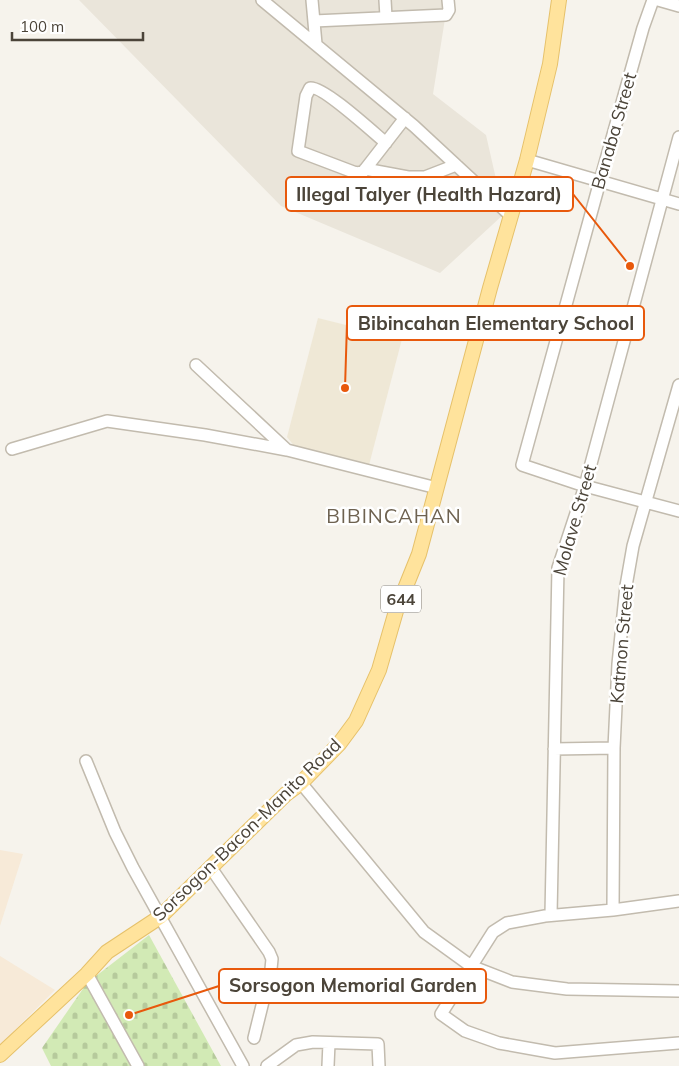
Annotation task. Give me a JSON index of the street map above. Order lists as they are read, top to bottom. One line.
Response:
{"streets":{"main road":["644","Sorsogon-Bacon-Manito Road"],"street":["Banaba Street","Molave Street","Katmon Street"]},"crossings":[["Banaba Street","Molave Street"]],"districts":["BIBINCAHAN"],"places":["Illegal Talyer (Health Hazard)","Bibincahan Elementary School","Sorsogon Memorial Garden"],"scale_bar":"100 m"}
